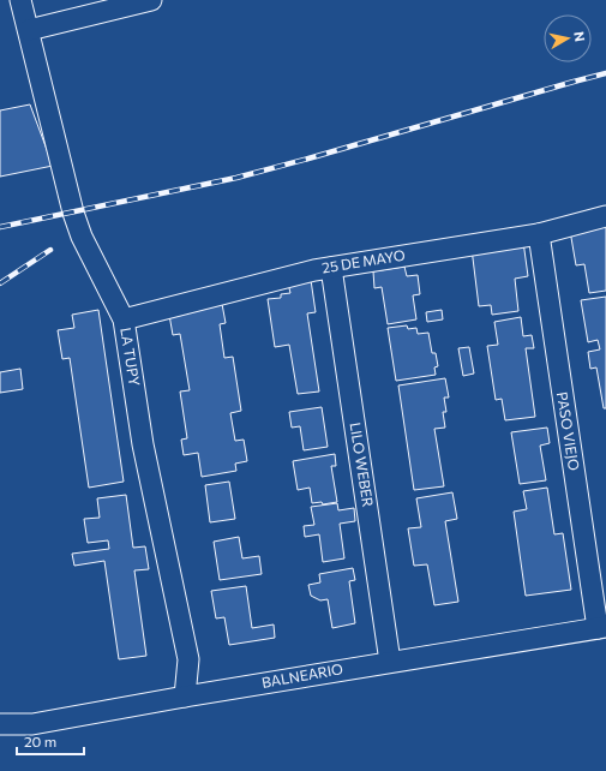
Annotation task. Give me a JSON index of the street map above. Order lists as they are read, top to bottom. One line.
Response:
{"streets":{"street":["25 DE MAYO","LA TUPY","PASO VIEJO","LILO WEBER","BALNEARIO"]},"crossings":[["25 DE MAYO","LA TUPY"],["25 DE MAYO","PASO VIEJO"],["25 DE MAYO","LILO WEBER"],["LA TUPY","BALNEARIO"],["PASO VIEJO","BALNEARIO"],["LILO WEBER","BALNEARIO"]],"scale_bar":"20 m","north":"right"}
